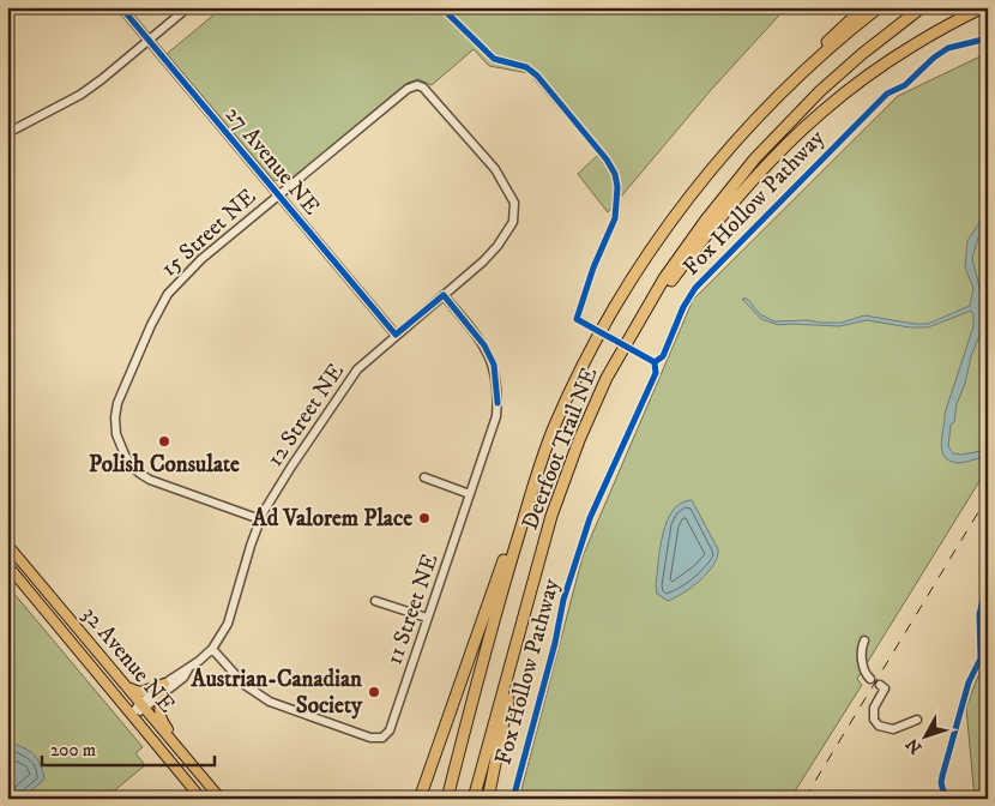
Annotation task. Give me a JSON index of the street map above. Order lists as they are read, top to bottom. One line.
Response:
{"streets":{"highway":["Deerfoot Trail NE"],"main road":["32 Avenue NE"],"street":["27 Avenue NE","15 Street NE","12 Street NE","11 Street NE"],"cycle path":["Fox Hollow Pathway"]},"crossings":[["27 Avenue NE","15 Street NE"],["27 Avenue NE","12 Street NE"],["15 Street NE","12 Street NE"],["12 Street NE","11 Street NE"],["12 Street NE","32 Avenue NE"]],"places":["Polish Consulate","Ad Valorem Place","Austrian-Canadian Society"],"scale_bar":"200 m","north":"bottom left"}
